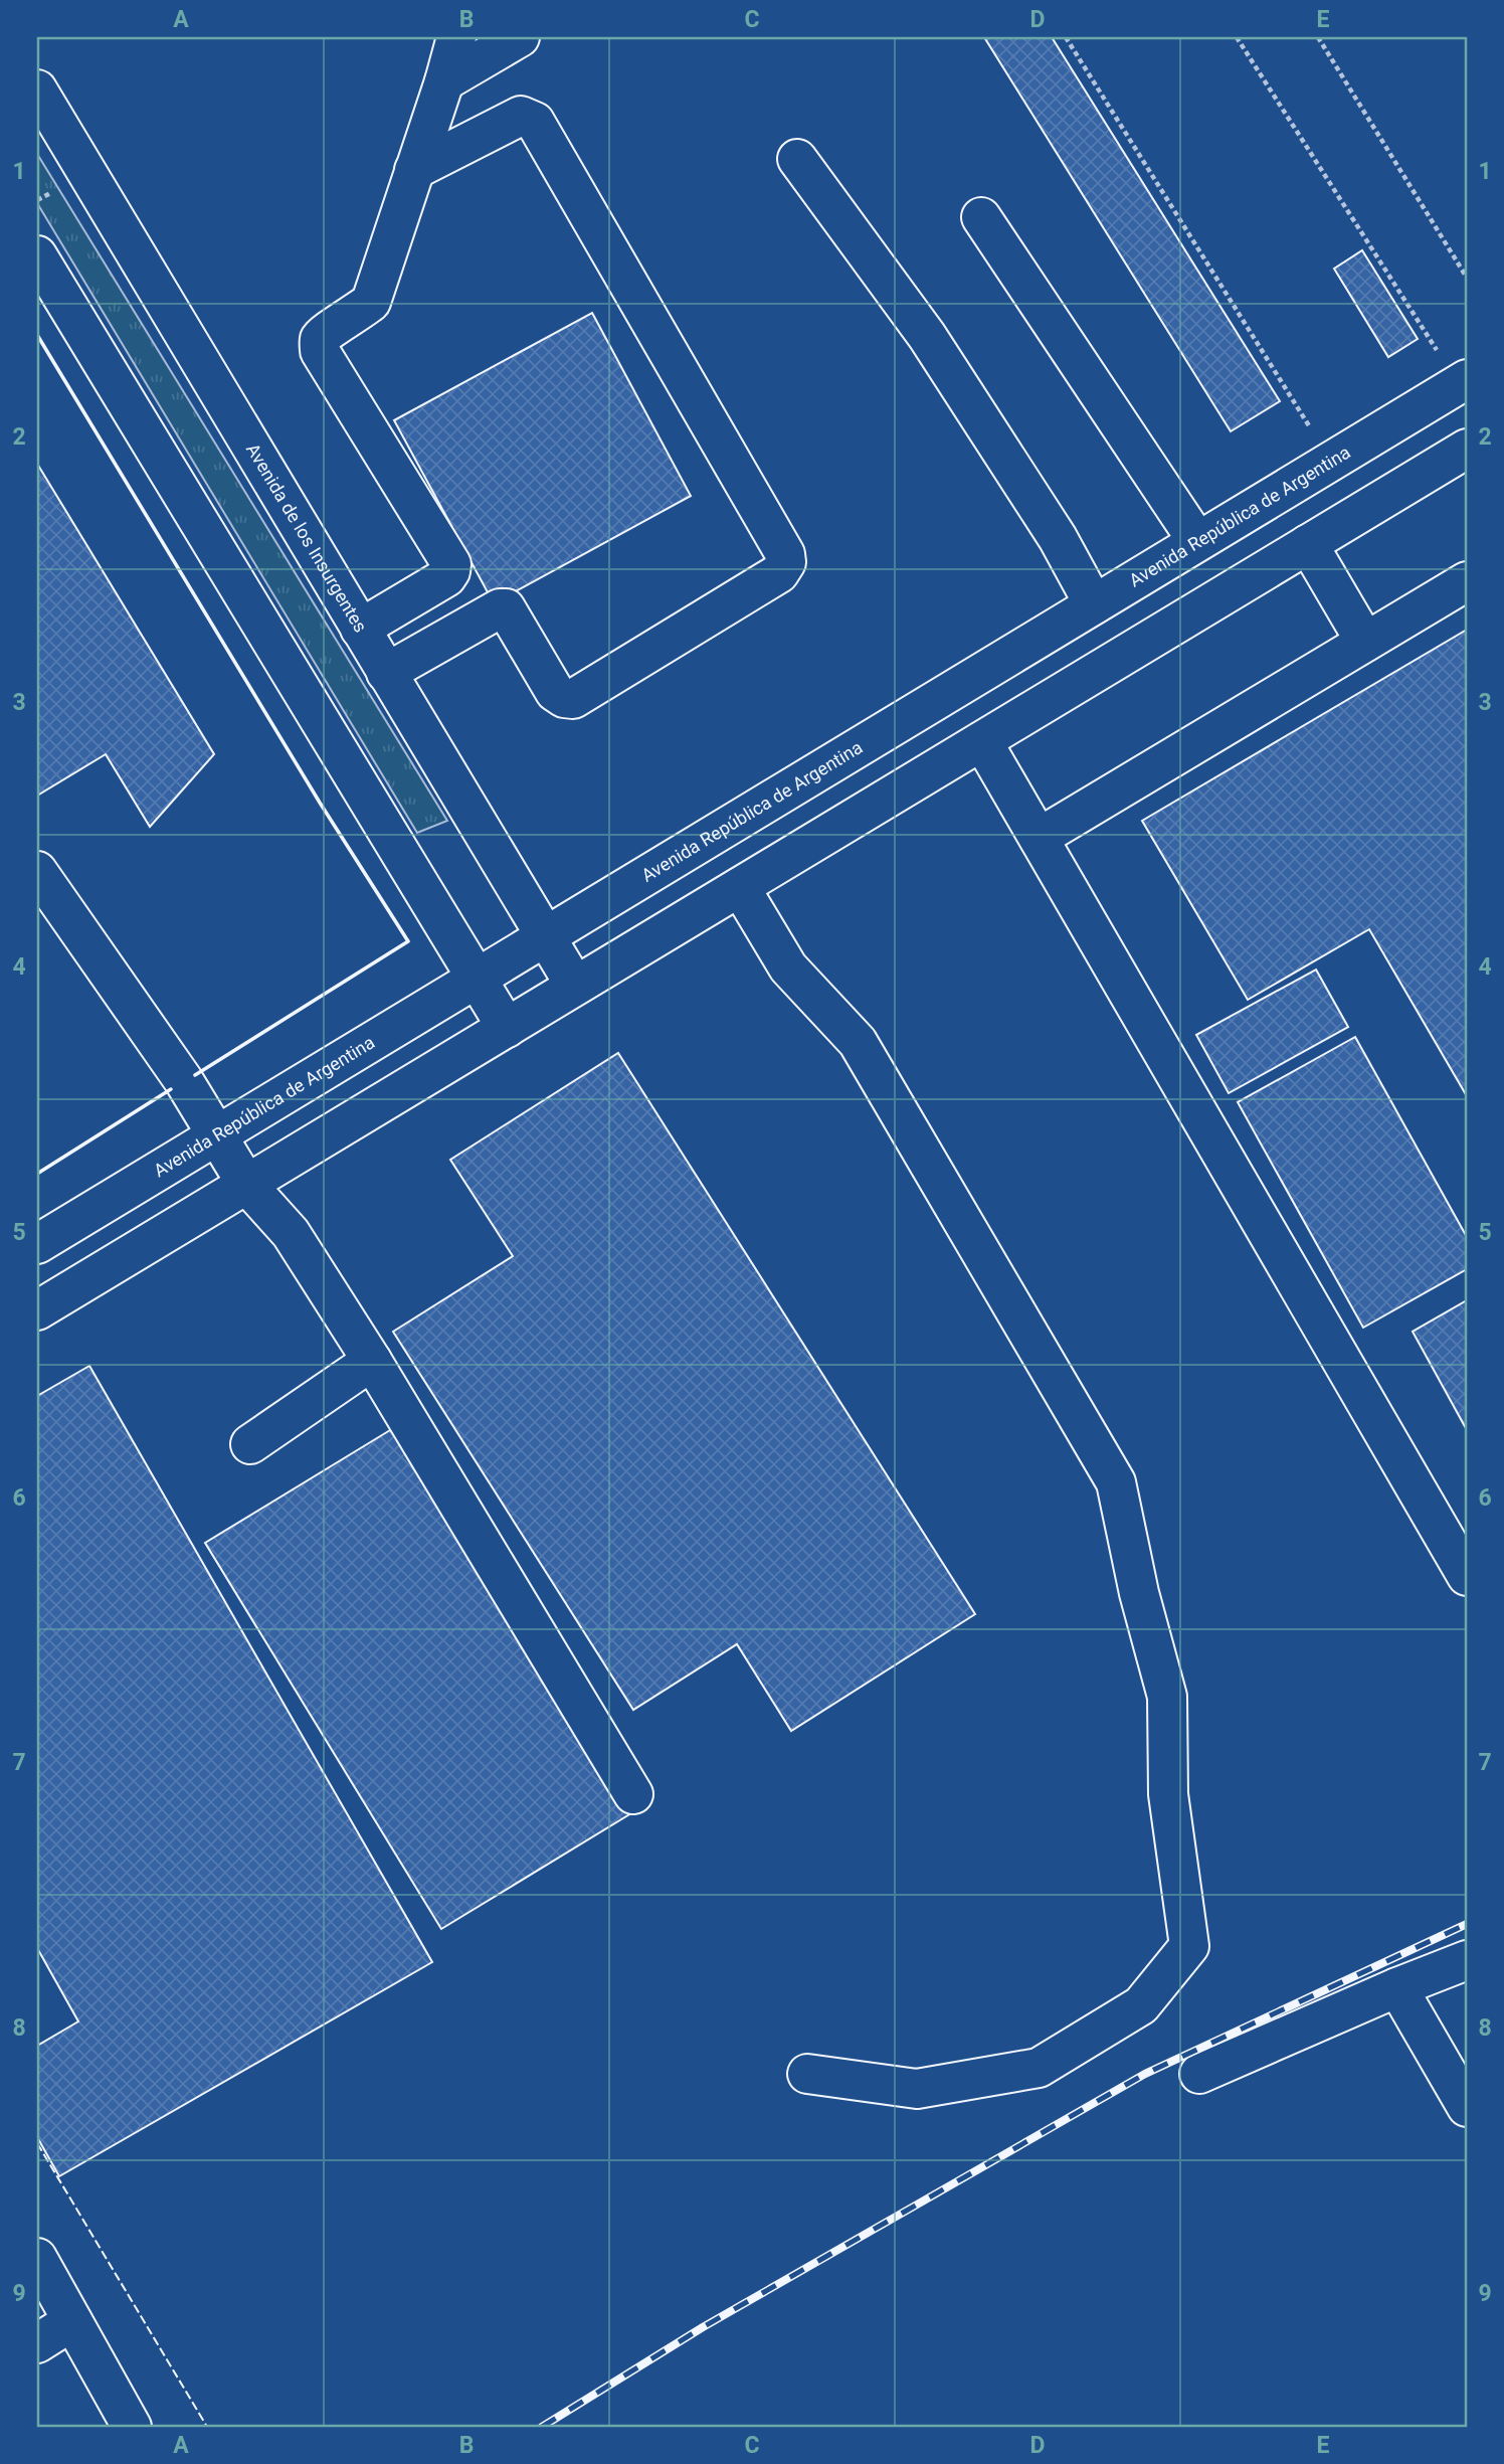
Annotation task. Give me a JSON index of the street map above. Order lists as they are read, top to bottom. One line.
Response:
{"streets":{"main road":["Avenida República de Argentina","Avenida de los Insurgentes"]},"crossings":[["Avenida República de Argentina","Avenida de los Insurgentes"]],"grid":{"columns":["A","B","C","D","E"],"rows":["1","2","3","4","5","6","7","8","9"]}}
